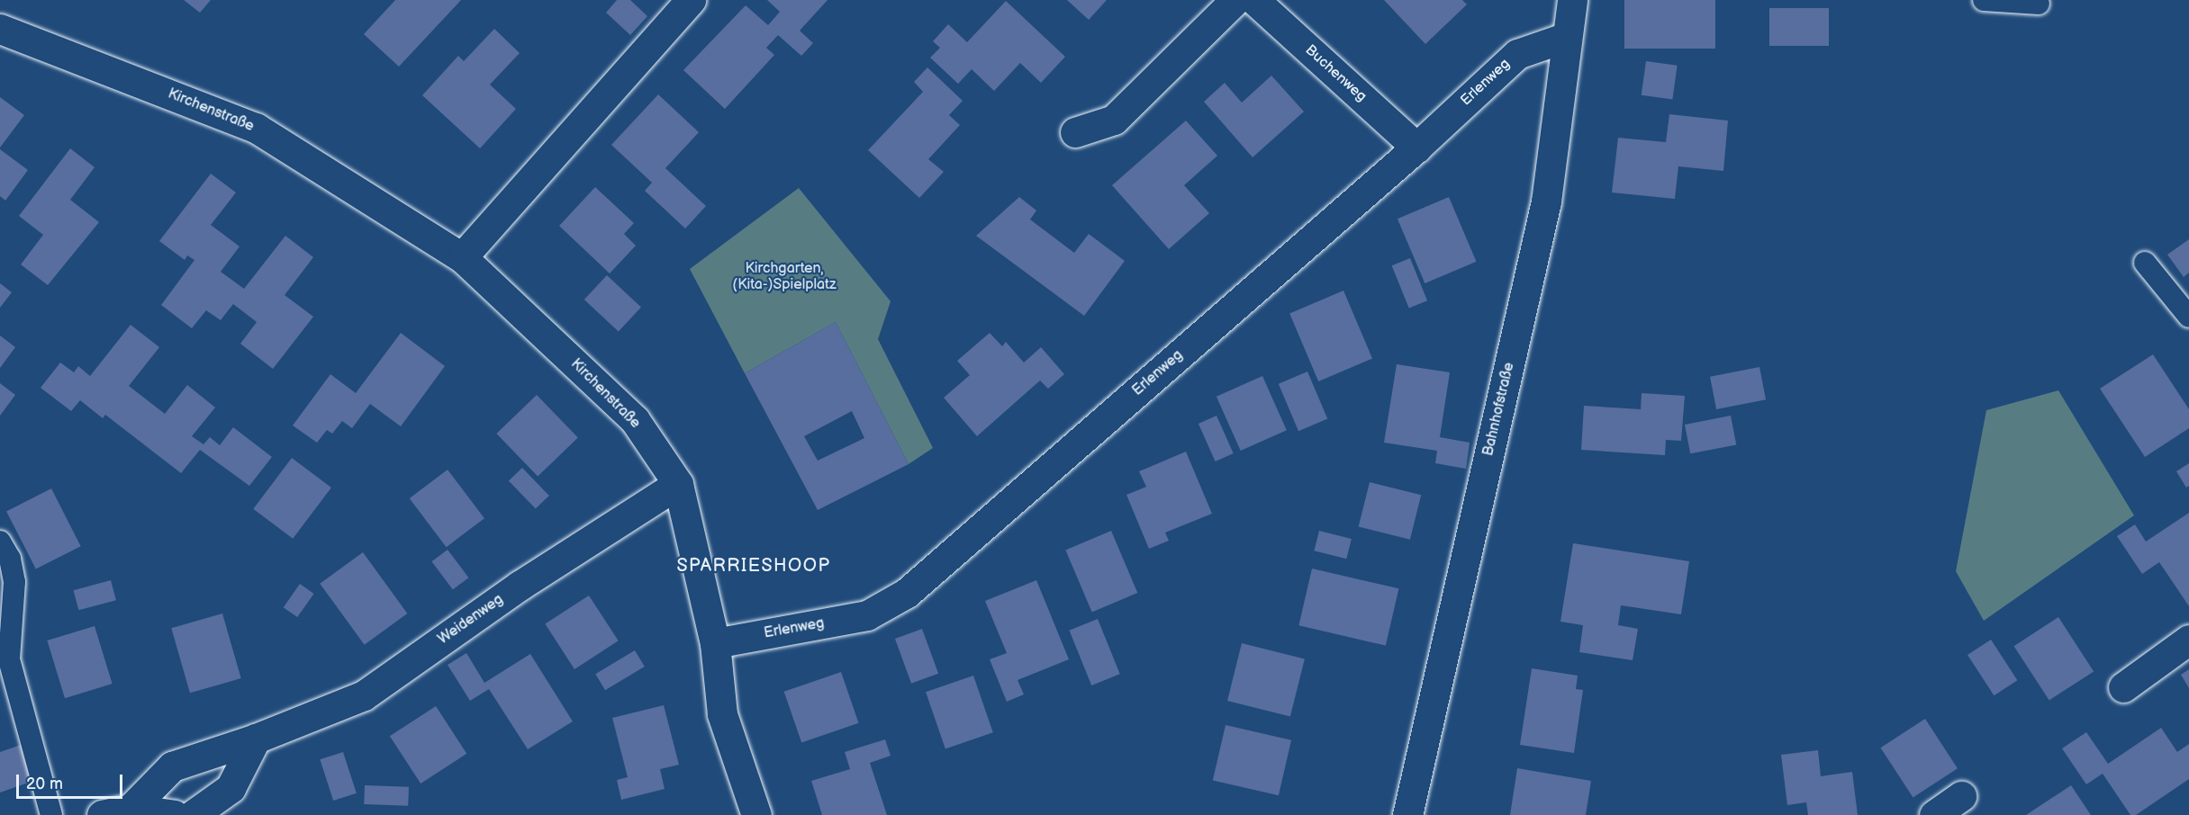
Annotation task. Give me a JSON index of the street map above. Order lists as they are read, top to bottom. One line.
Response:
{"streets":{"street":["Buchenweg","Erlenweg","Kirchenstraße","Bahnhofstraße","Weidenweg"]},"crossings":[["Buchenweg","Erlenweg"],["Erlenweg","Kirchenstraße"],["Erlenweg","Bahnhofstraße"],["Kirchenstraße","Weidenweg"]],"districts":["SPARRIESHOOP"],"parks":["Kirchgarten, (Kita-)Spielplatz"],"scale_bar":"20 m"}
